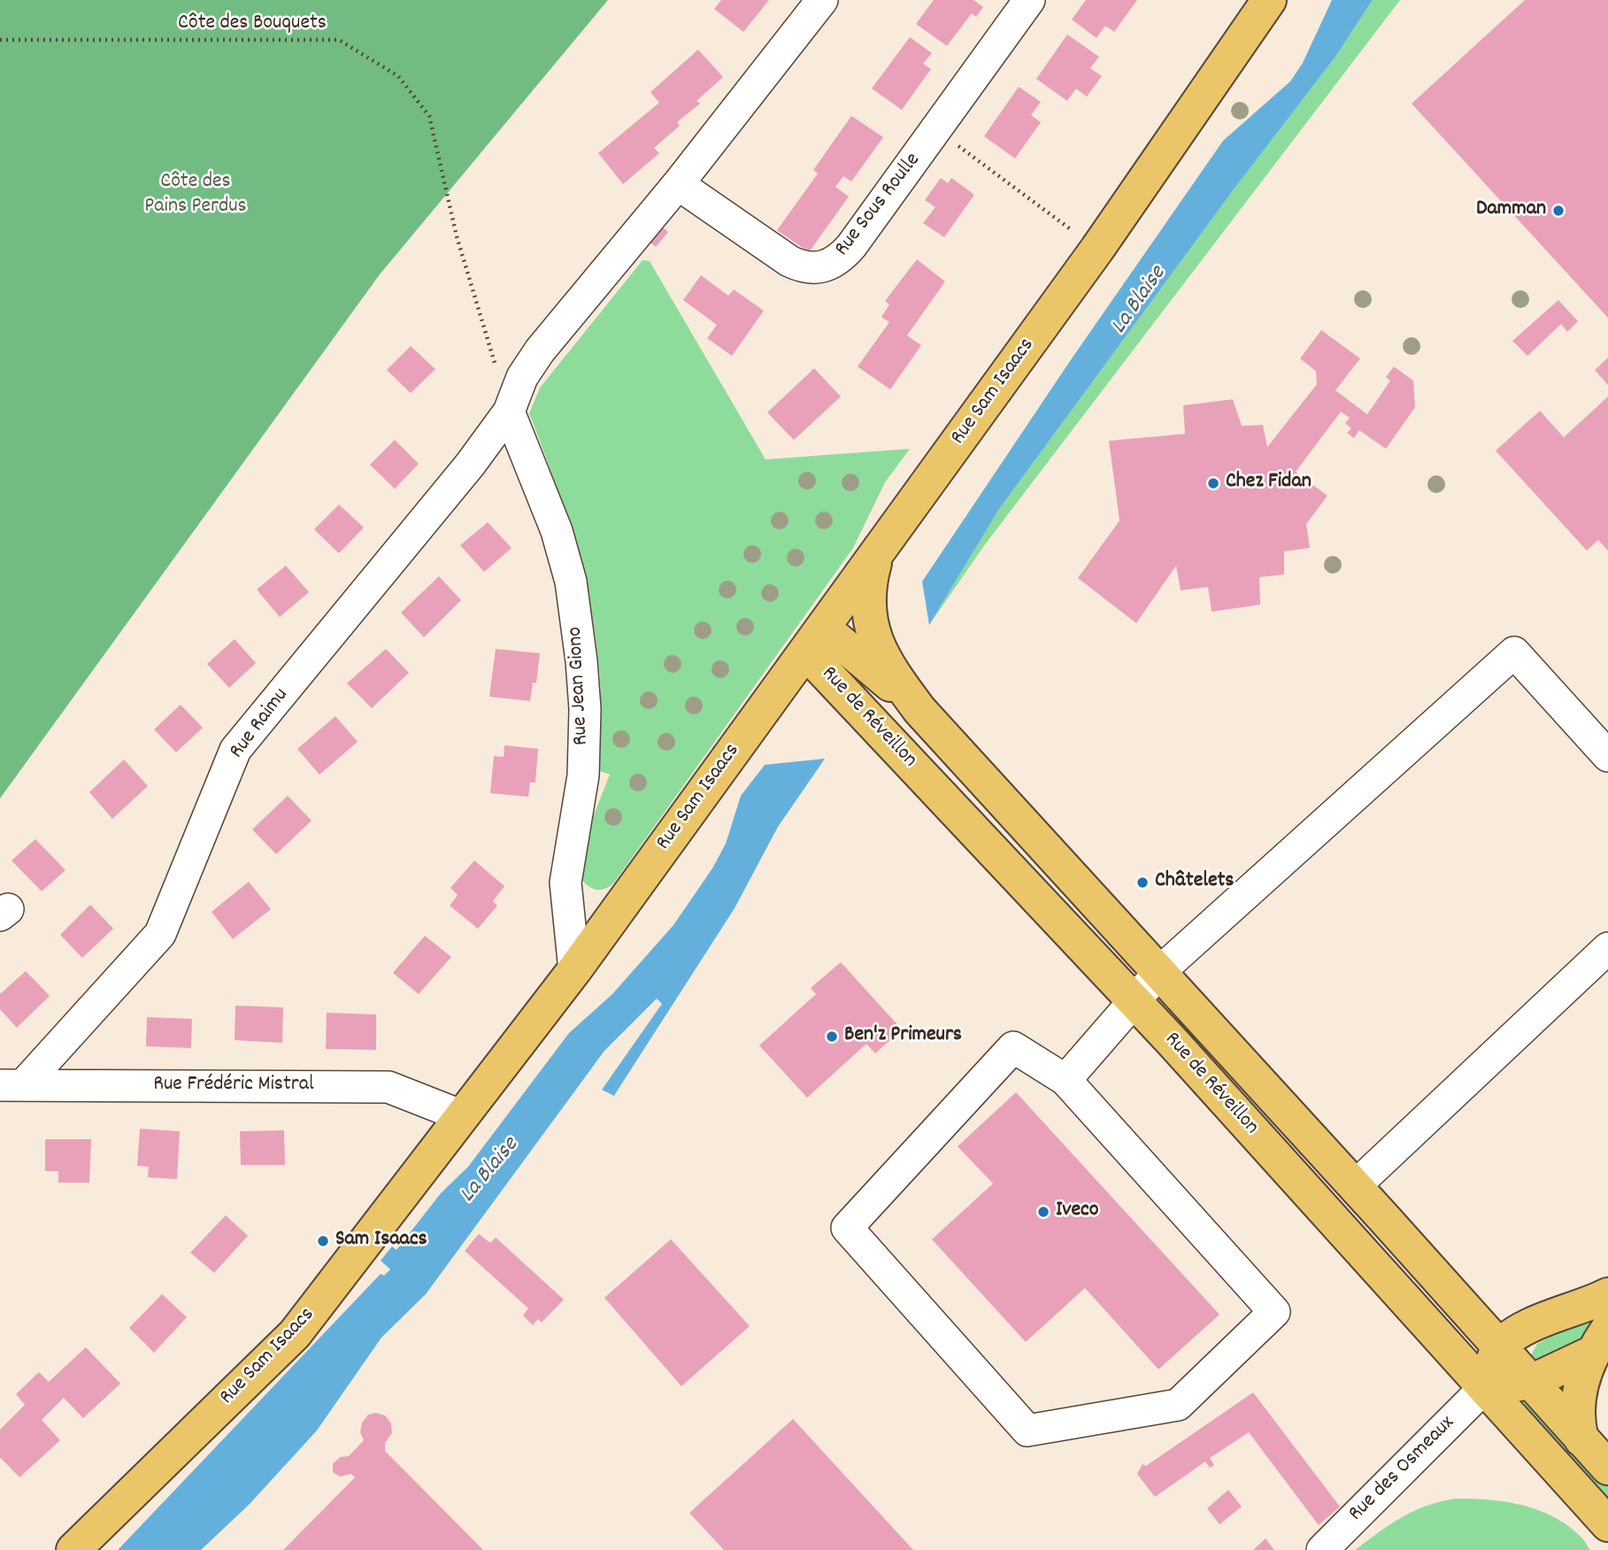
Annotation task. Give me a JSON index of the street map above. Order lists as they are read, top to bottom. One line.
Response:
{"streets":{"main road":["Rue Sam Isaacs","Rue de Réveillon","Rue des Osmeaux"],"street":["Rue Sous Roulle","Rue Jean Giono","Rue Raimu","Rue Frédéric Mistral"],"path":["Côte des Bouquets"]},"crossings":[["Rue Sam Isaacs","Rue Jean Giono"],["Rue Sam Isaacs","Rue de Réveillon"],["Rue Sam Isaacs","Rue Frédéric Mistral"],["Rue Jean Giono","Rue Raimu"],["Rue de Réveillon","Rue des Osmeaux"],["Rue Raimu","Rue Frédéric Mistral"]],"water":["La Blaise"],"parks":["Côte des Pains Perdus"],"places":["Damman","Chez Fidan","Châtelets","Ben'z Primeurs","Iveco","Sam Isaacs"]}
